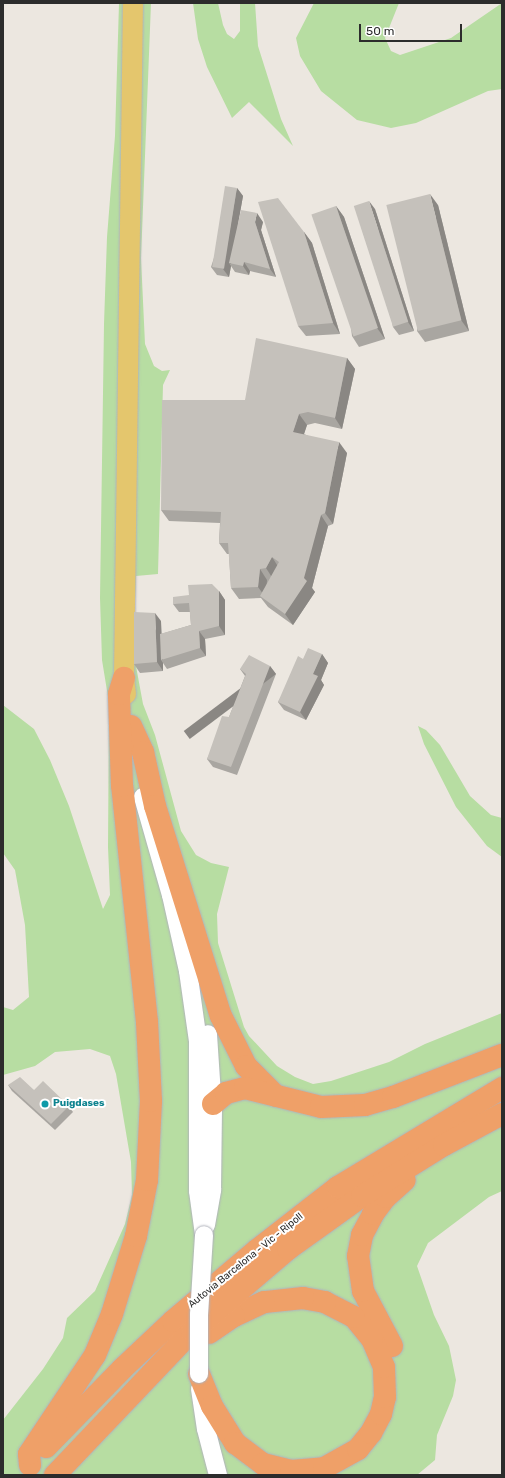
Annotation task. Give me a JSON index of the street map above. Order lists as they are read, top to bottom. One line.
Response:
{"streets":{"highway":["Autovia Barcelona - Vic - Ripoll"]},"places":["Puigdases"],"scale_bar":"50 m"}
